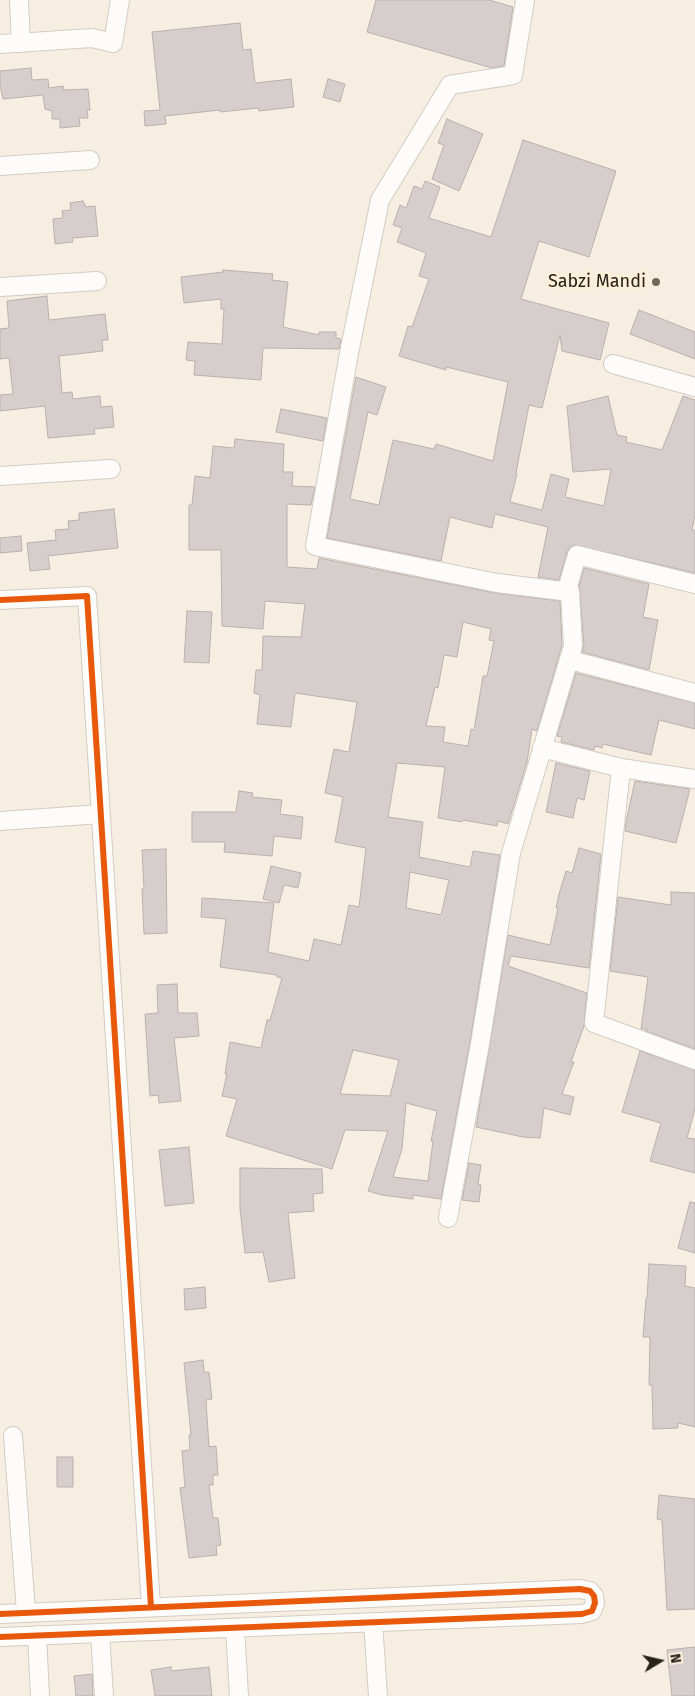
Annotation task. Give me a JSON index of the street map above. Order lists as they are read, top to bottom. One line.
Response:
{"places":["Sabzi Mandi"],"north":"right"}
